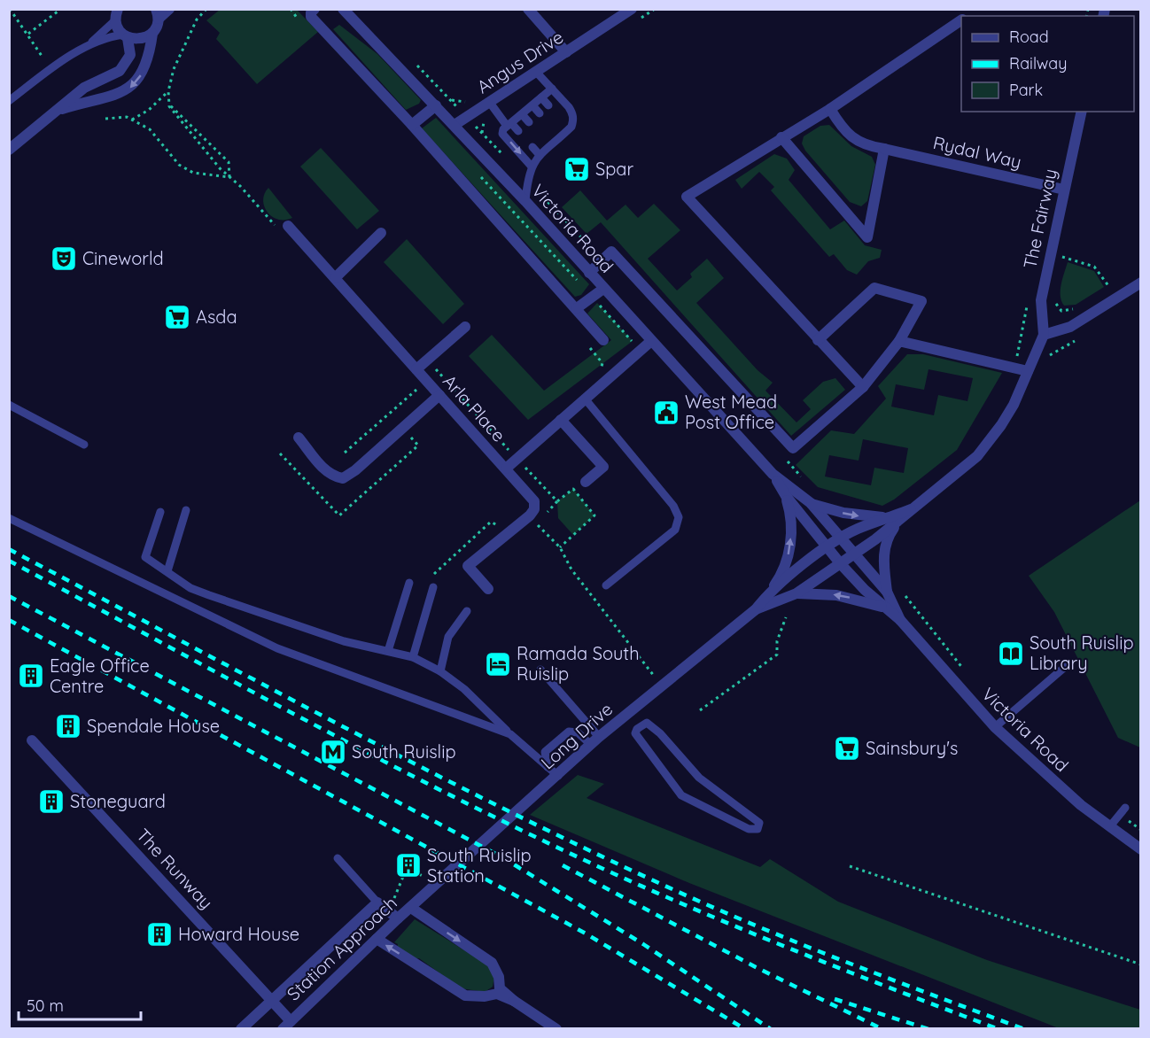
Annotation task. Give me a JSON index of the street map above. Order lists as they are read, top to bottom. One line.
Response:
{"streets":{"street":["Angus Drive","Rydal Way","The Fairway","Victoria Road","Arla Place","Long Drive","The Runway","Station Approach"]},"crossings":[["Angus Drive","Victoria Road"],["Rydal Way","The Fairway"],["The Fairway","Long Drive"],["Victoria Road","Arla Place"],["Victoria Road","Long Drive"],["Long Drive","Station Approach"],["The Runway","Station Approach"]],"places":{"supermarket":["Spar","Asda","Sainsbury's"],"theatre":["Cineworld"],"public building":["West Mead Post Office"],"library":["South Ruislip Library"],"hotel":["Ramada South Ruislip"],"building":["Eagle Office Centre","Spendale House","Stoneguard","South Ruislip Station","Howard House"],"metro station":["South Ruislip"]},"legend":["Road","Railway","Park"],"scale_bar":"50 m"}
